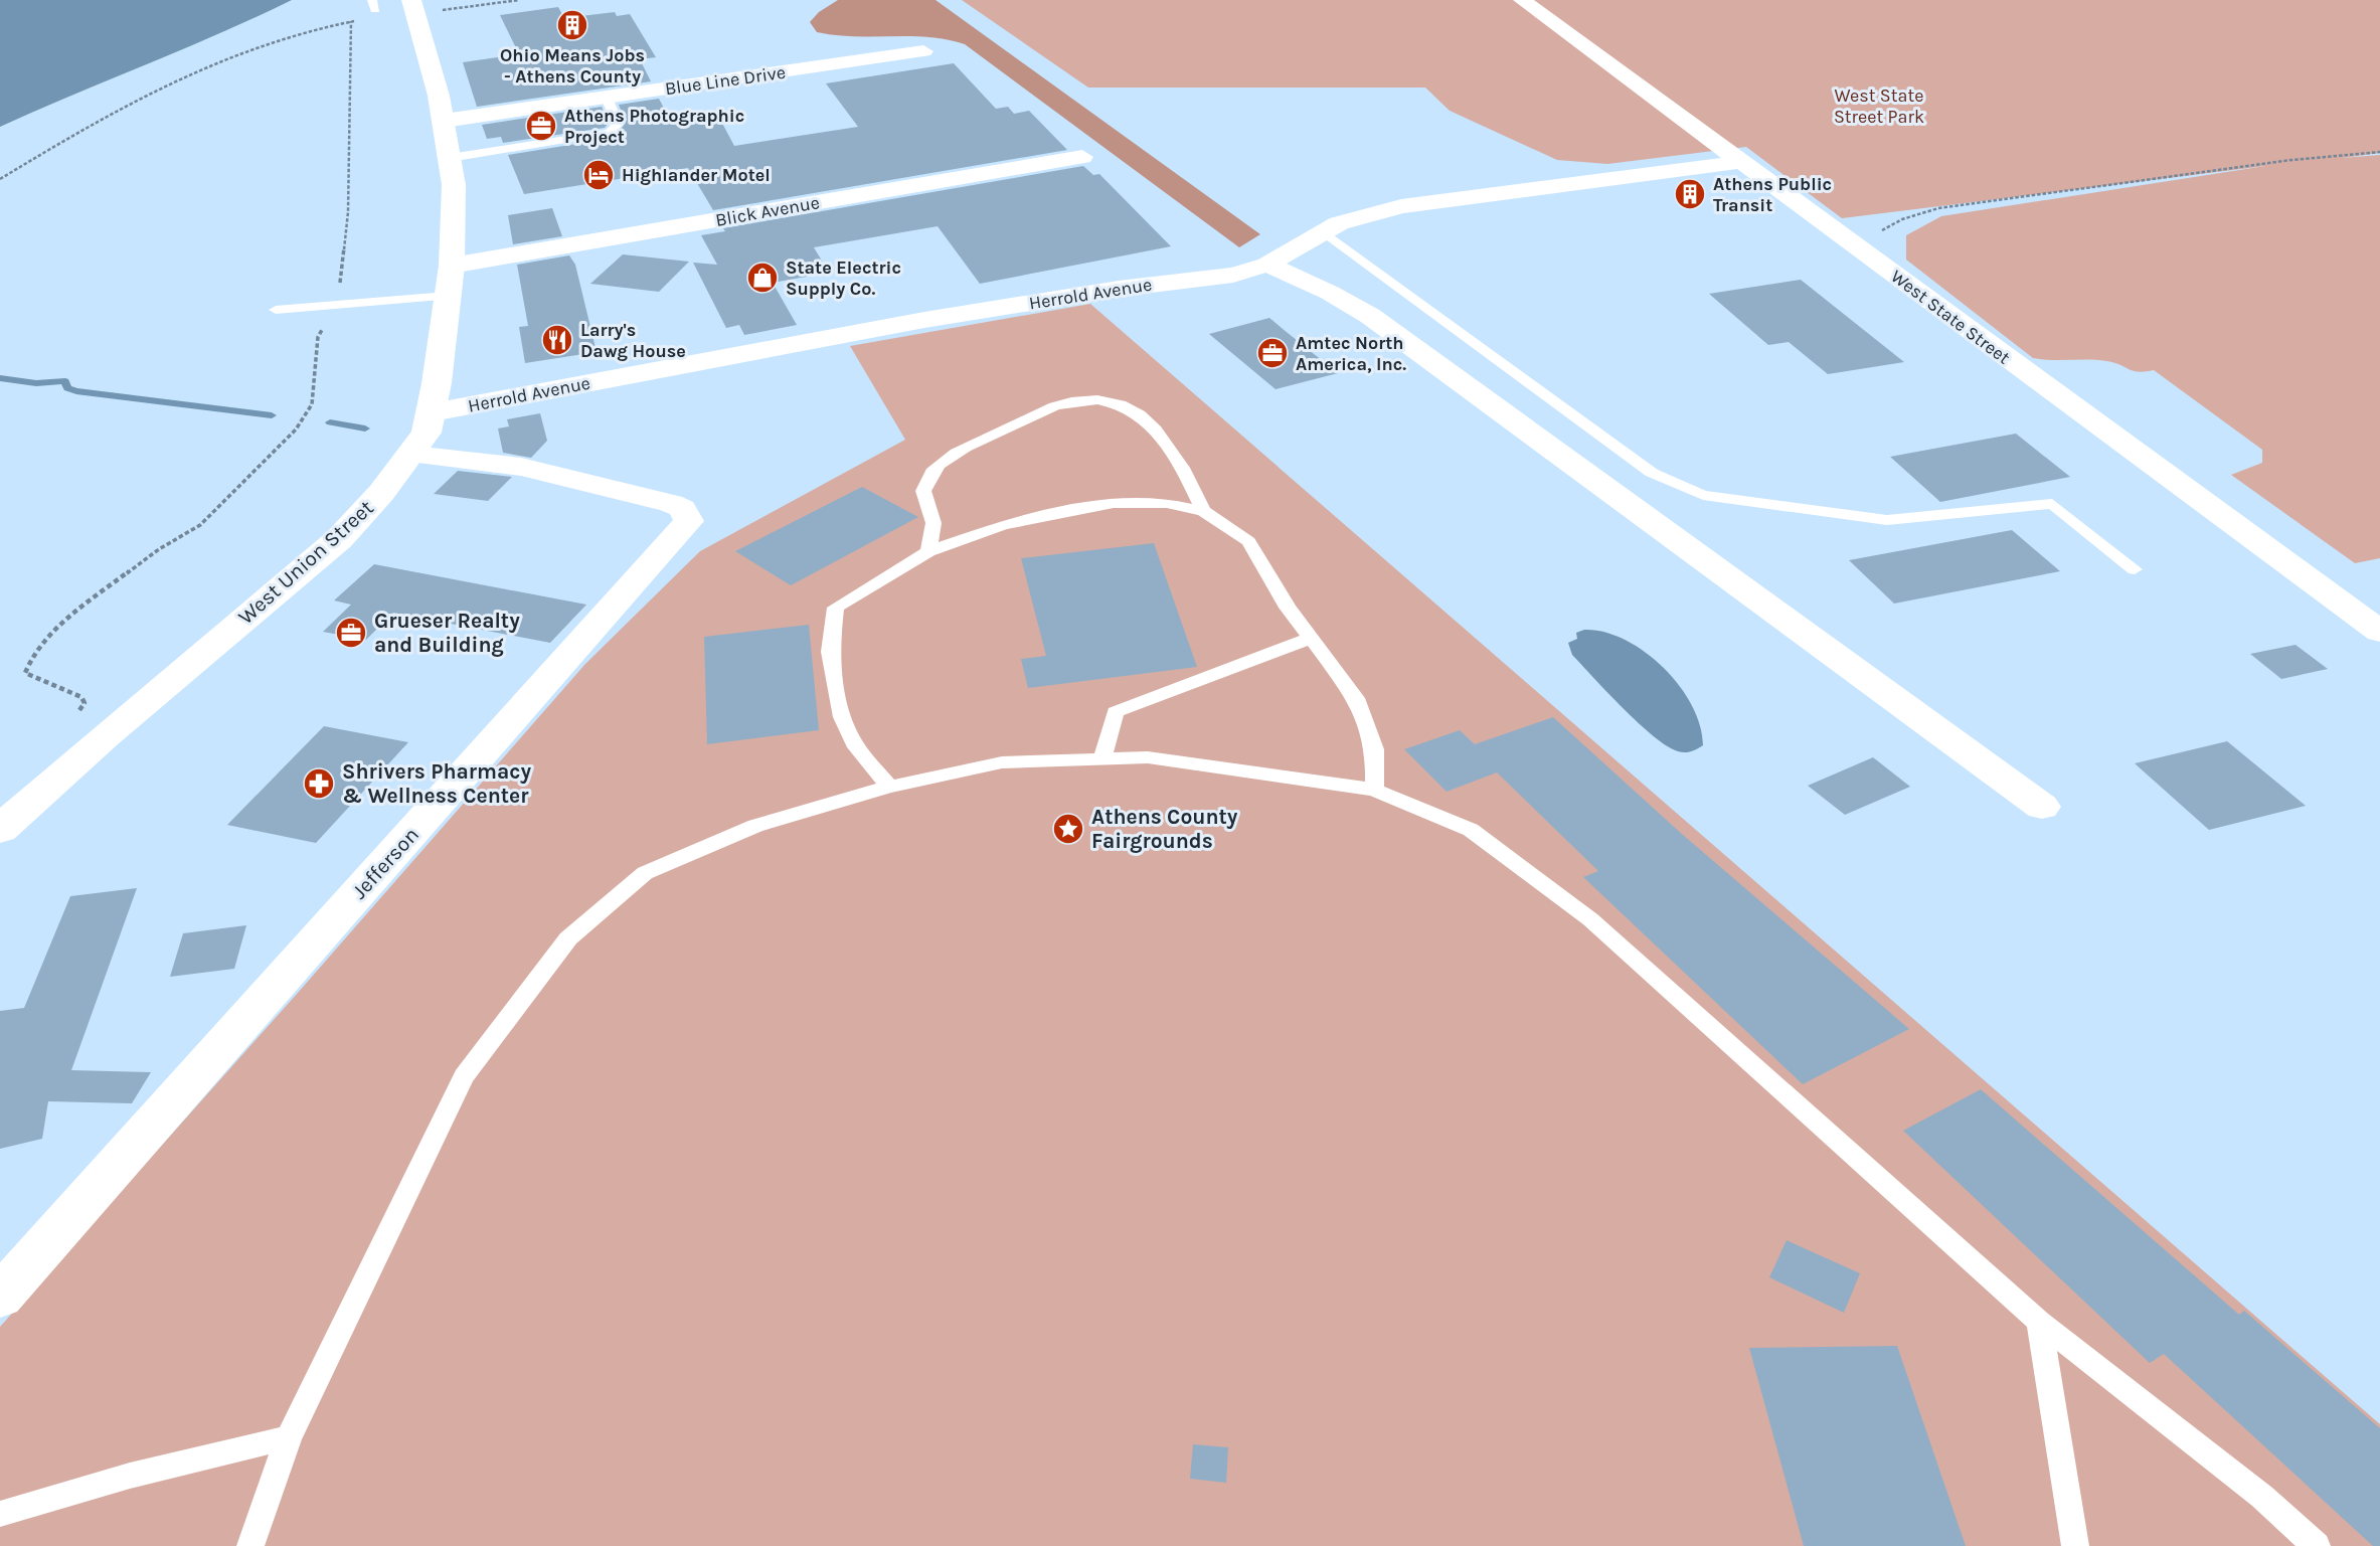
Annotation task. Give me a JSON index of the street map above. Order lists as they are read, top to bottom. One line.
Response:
{"streets":{"main road":["West Union Street"],"street":["Blue Line Drive","Blick Avenue","Herrold Avenue","West State Street","Jefferson"]},"crossings":[["Blue Line Drive","West Union Street"],["Blick Avenue","West Union Street"],["Herrold Avenue","West State Street"],["Herrold Avenue","West Union Street"],["West Union Street","Jefferson"]],"parks":["West State Street Park"],"places":{"building":["Ohio Means Jobs - Athens County","Athens Public Transit"],"office":["Athens Photographic Project","Amtec North America, Inc.","Grueser Realty and Building"],"hotel":["Highlander Motel"],"shop":["State Electric Supply Co."],"restaurant":["Larry's Dawg House"],"pharmacy":["Shrivers Pharmacy & Wellness Center"],"place":["Athens County Fairgrounds"]}}
